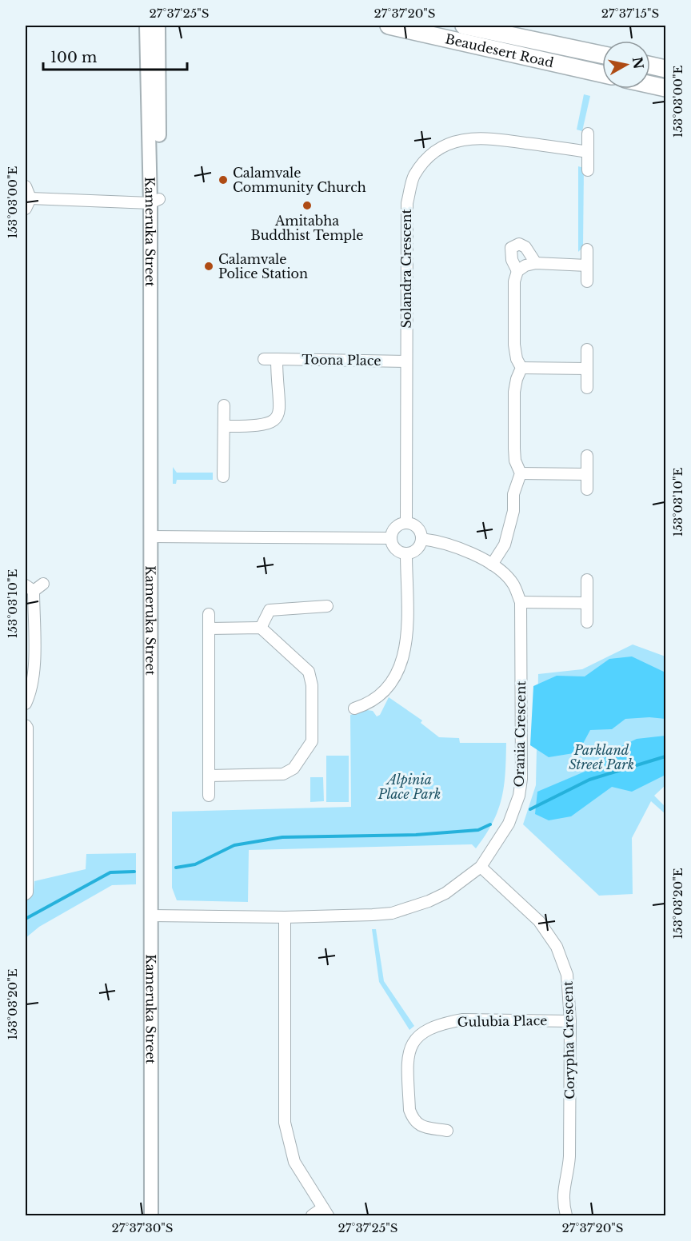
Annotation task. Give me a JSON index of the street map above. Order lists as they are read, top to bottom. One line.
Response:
{"streets":{"highway":["Beaudesert Road"],"street":["Kameruka Street","Solandra Crescent","Toona Place","Orania Crescent","Gulubia Place","Corypha Crescent"]},"crossings":[["Kameruka Street","Orania Crescent"],["Solandra Crescent","Toona Place"],["Solandra Crescent","Orania Crescent"],["Orania Crescent","Corypha Crescent"],["Gulubia Place","Corypha Crescent"]],"parks":["Parkland Street Park","Alpinia Place Park"],"places":["Calamvale Community Church","Amitabha Buddhist Temple","Calamvale Police Station"],"scale_bar":"100 m","north":"right","coordinates":["27°37'25\"S","27°37'20\"S","27°37'15\"S","153°03'00\"E","153°03'10\"E","153°03'20\"E","27°37'30\"S"]}
